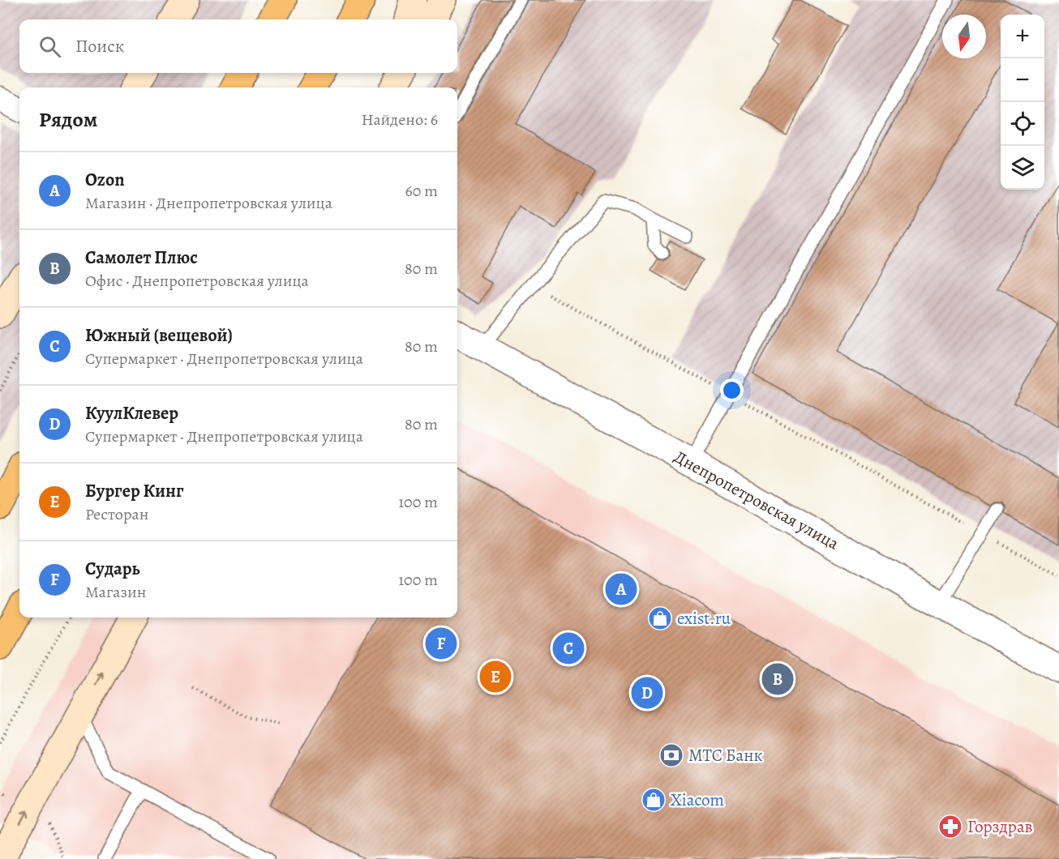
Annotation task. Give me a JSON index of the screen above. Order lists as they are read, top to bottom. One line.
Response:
{"streets":{"street":["Днепропетровская улица"]},"places":{"shop":["exist.ru","Xiacom"],"bank":["МТС Банк"],"pharmacy":["Горздрав"]},"north":"bottom","page":{"map_buttons":["+","−"],"search":"Поиск","heading":["Рядом","Найдено: 6"],"list":[{"mark":"A","name":"Ozon","note":"Магазин · Днепропетровская улица","value":"60 m"},{"mark":"B","name":"Самолет Плюс","note":"Офис · Днепропетровская улица","value":"80 m"},{"mark":"C","name":"Южный (вещевой)","note":"Супермаркет · Днепропетровская улица","value":"80 m"},{"mark":"D","name":"КуулКлевер","note":"Супермаркет · Днепропетровская улица","value":"80 m"},{"mark":"E","name":"Бургер Кинг","note":"Ресторан","value":"100 m"},{"mark":"F","name":"Сударь","note":"Магазин","value":"100 m"}],"pins":["A","F","C","E","B","D"]}}
